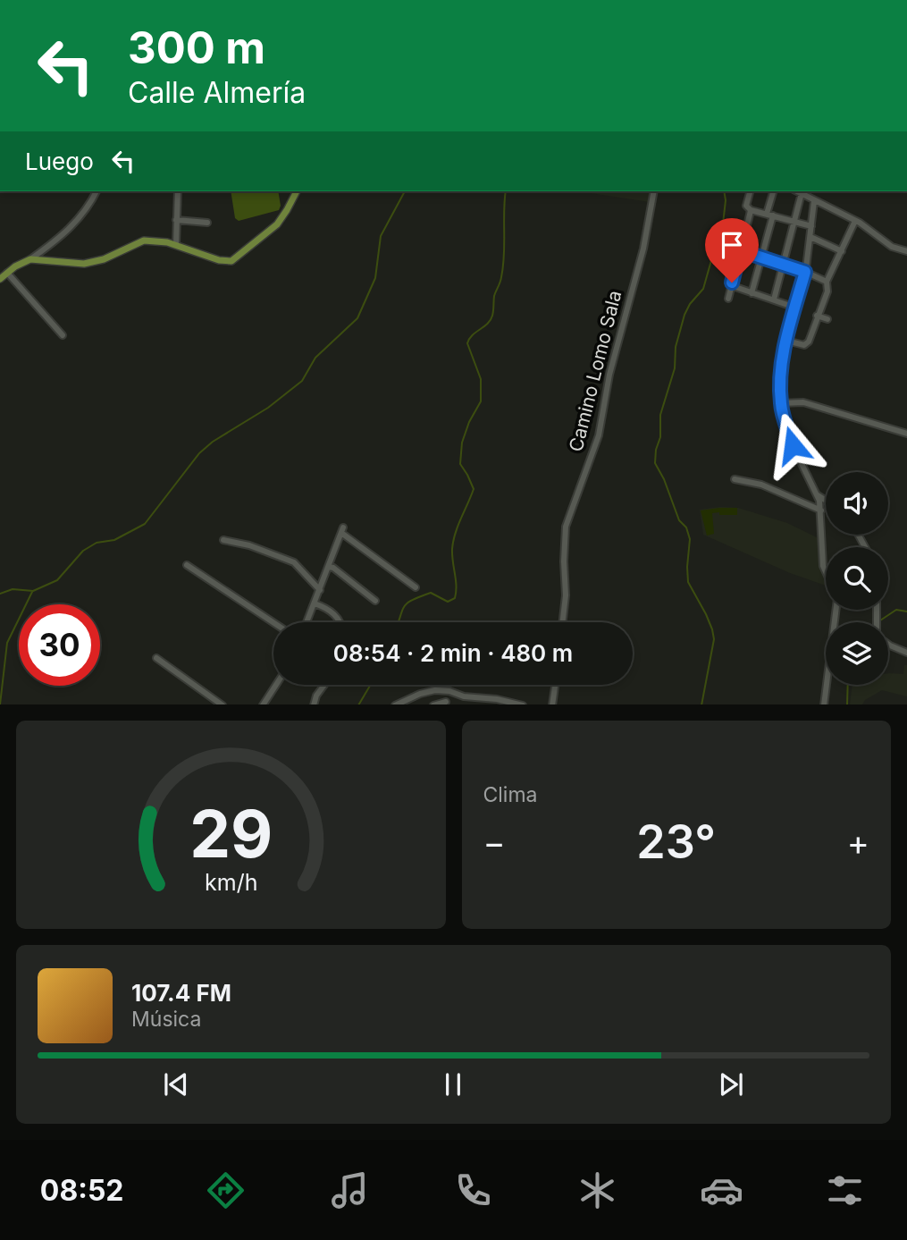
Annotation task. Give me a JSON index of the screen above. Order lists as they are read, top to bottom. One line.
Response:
{"streets":{"street":["Camino Lomo Sala"]},"page":{"turn":["300 m","Calle Almería"],"then":"Luego","limit":"30","trip":"08:54 · 2 min · 480 m","tile":"Clima","heat":["−","23°","+"],"song":["107.4 FM","Música"],"tabs":"08:52","gauge":["29","km/h"]}}
